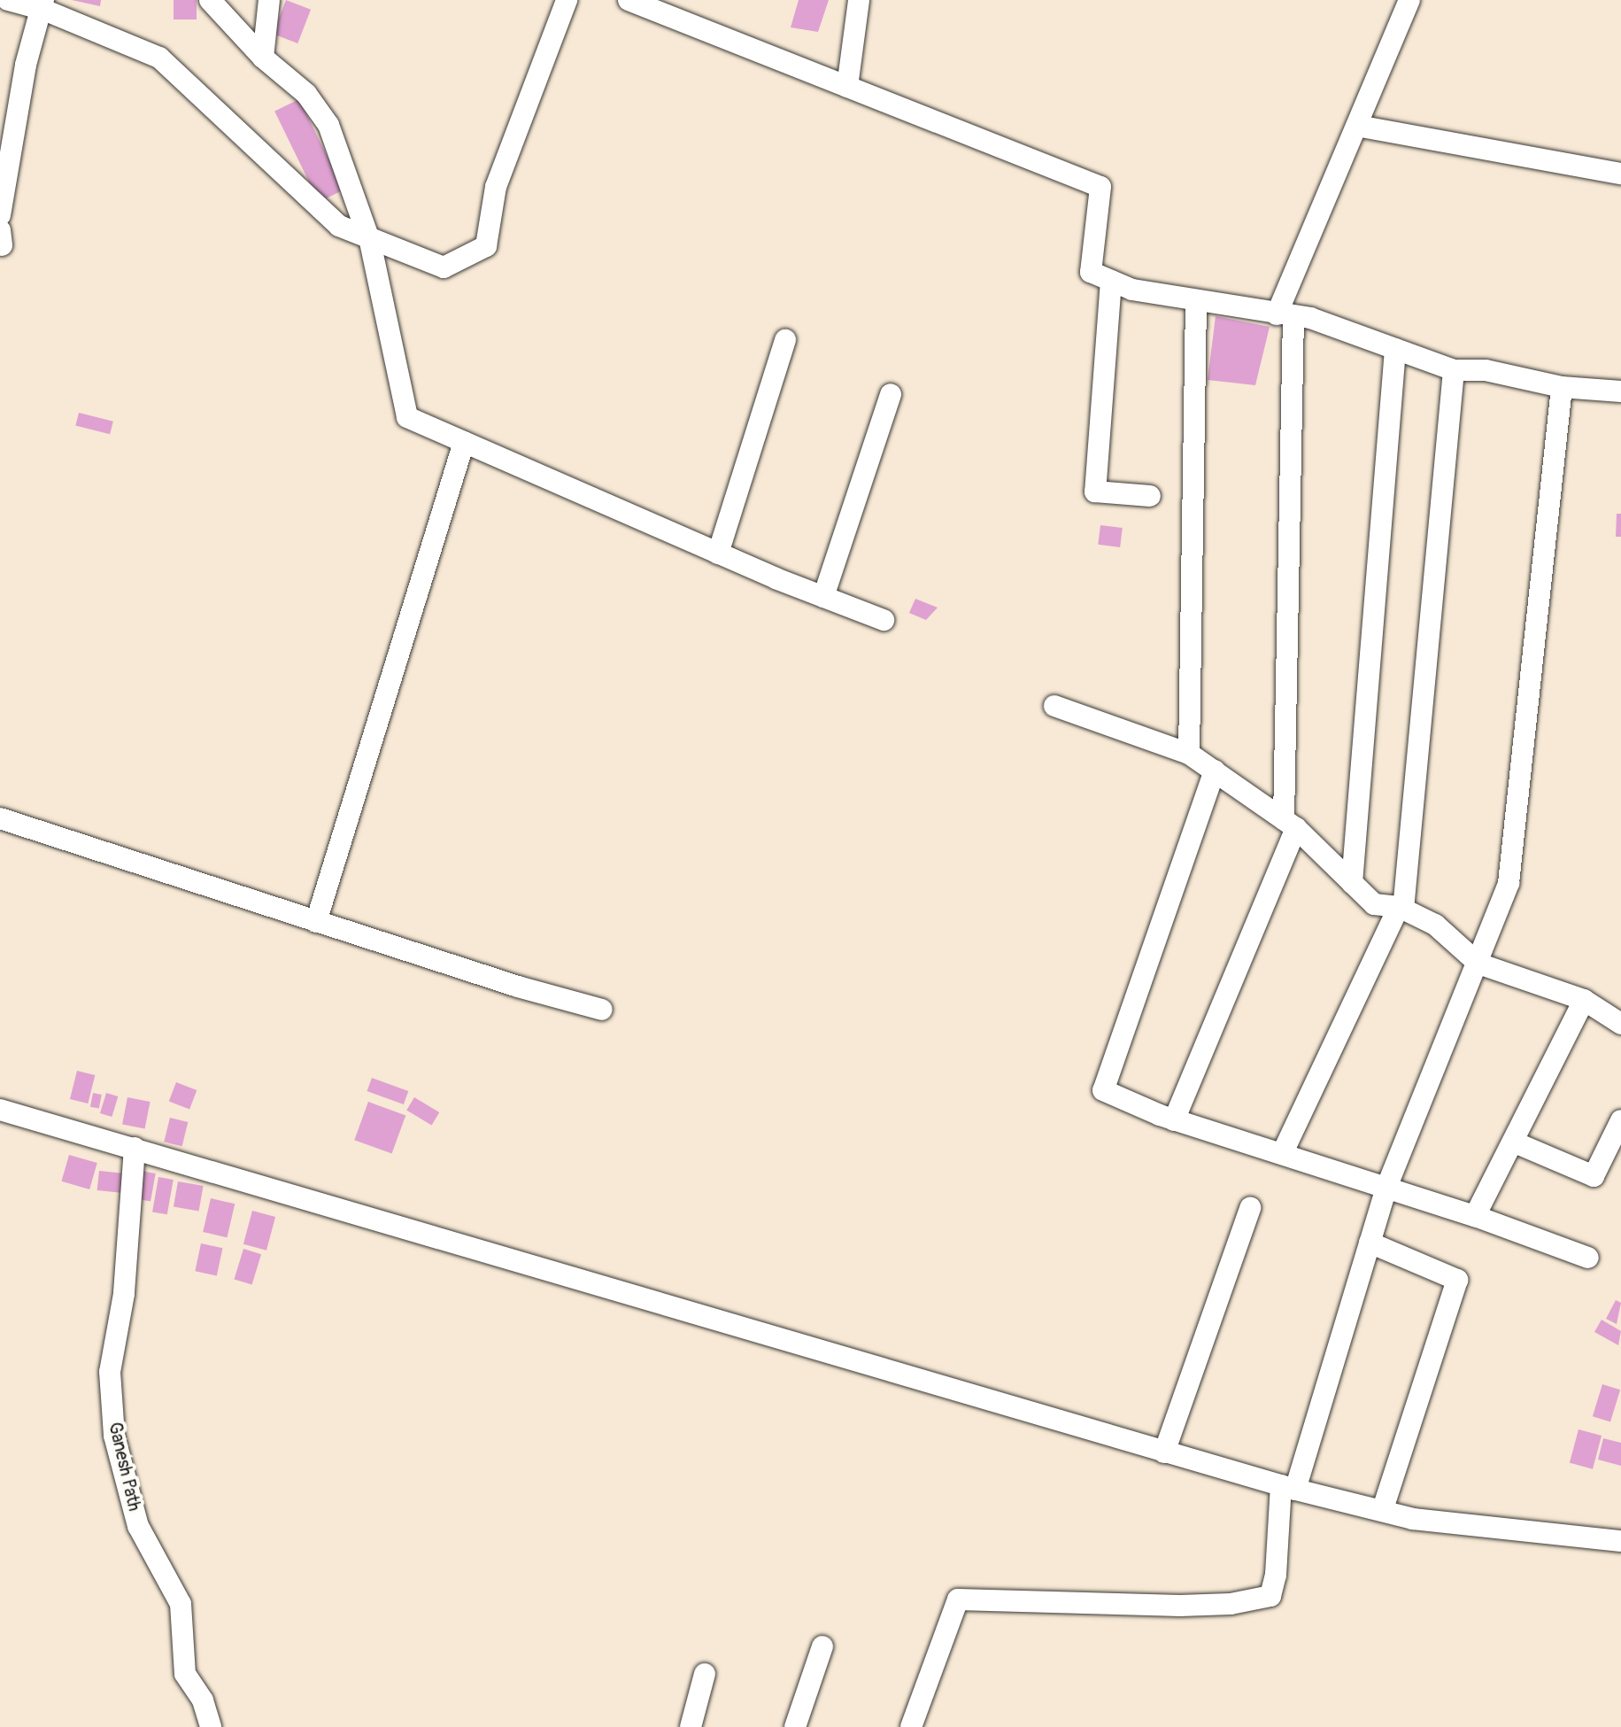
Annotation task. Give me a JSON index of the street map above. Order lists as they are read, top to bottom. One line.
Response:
{"streets":{"street":["Ganesh Path"]}}
